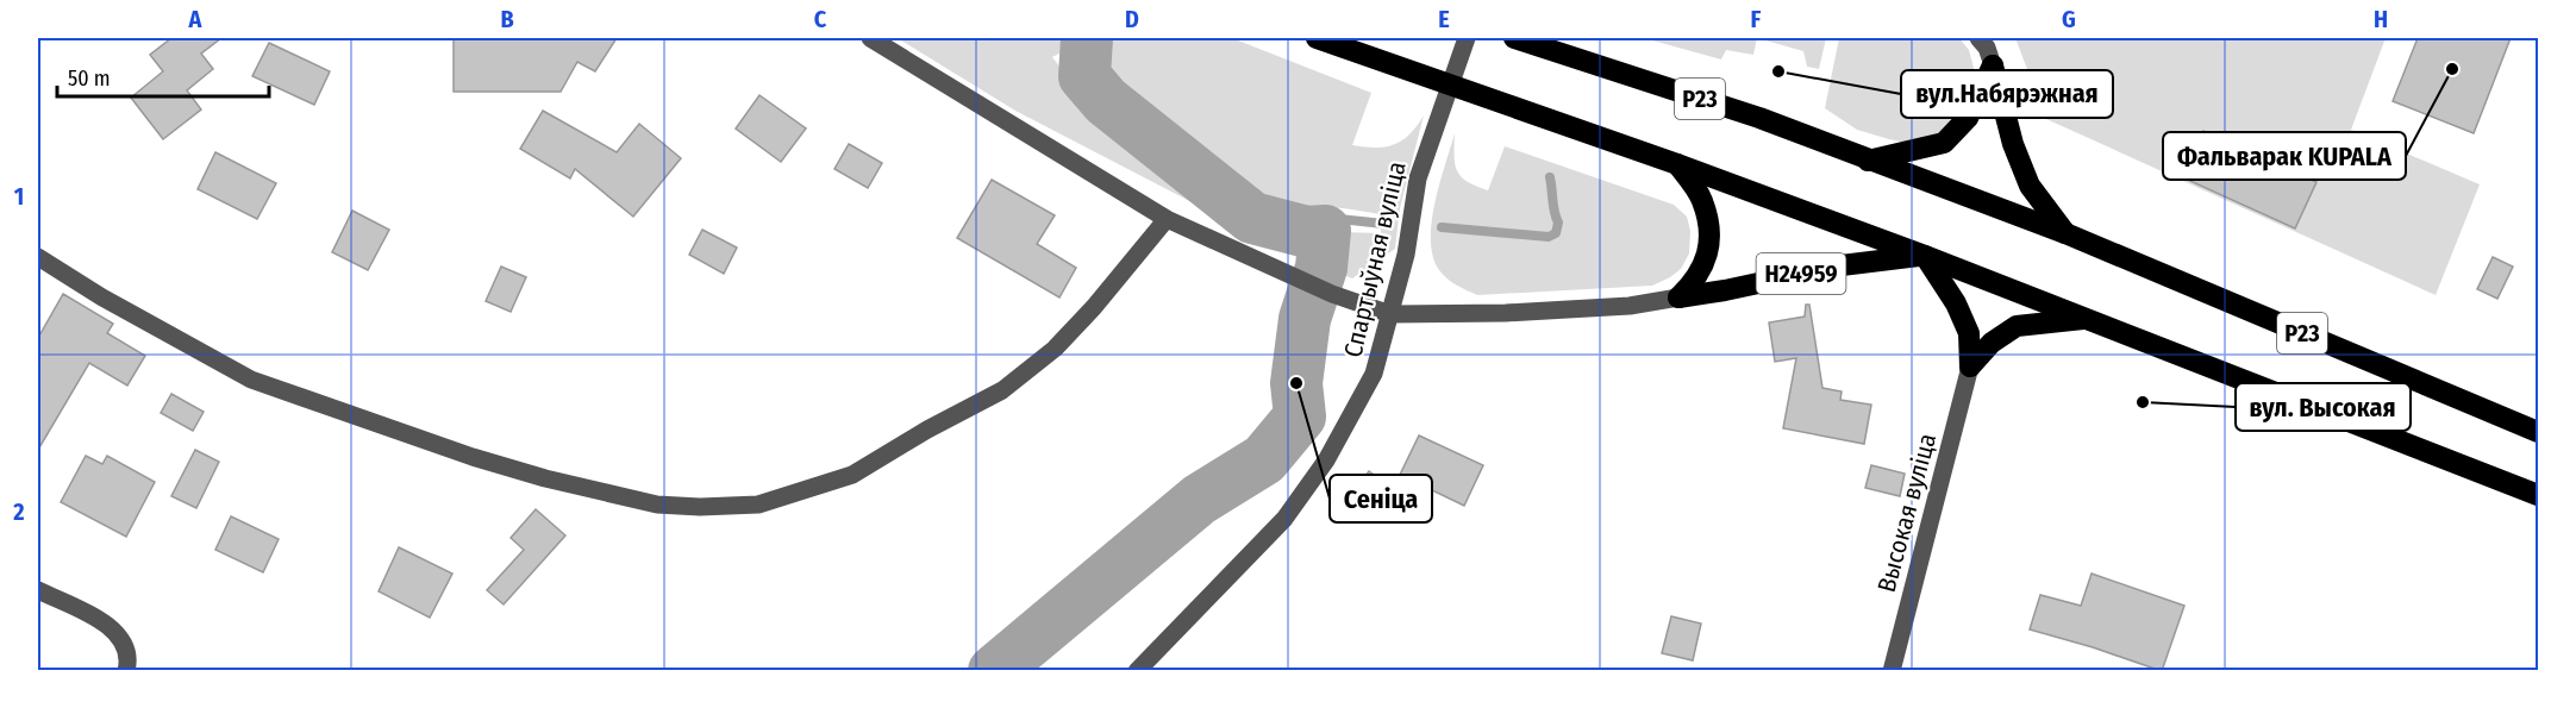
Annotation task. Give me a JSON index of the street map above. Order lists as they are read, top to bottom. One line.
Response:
{"streets":{"highway":["Р23","Н24959"],"street":["Спартыўная вуліца","Высокая вуліца"]},"crossings":[["Р23","Н24959"],["Спартыўная вуліца","Н24959"]],"places":["Фальварак KUPALA","вул.Набярэжная","Сеніца","вул. Высокая"],"scale_bar":"50 m","grid":{"columns":["A","B","C","D","E","F","G","H"],"rows":["1","2"]}}
